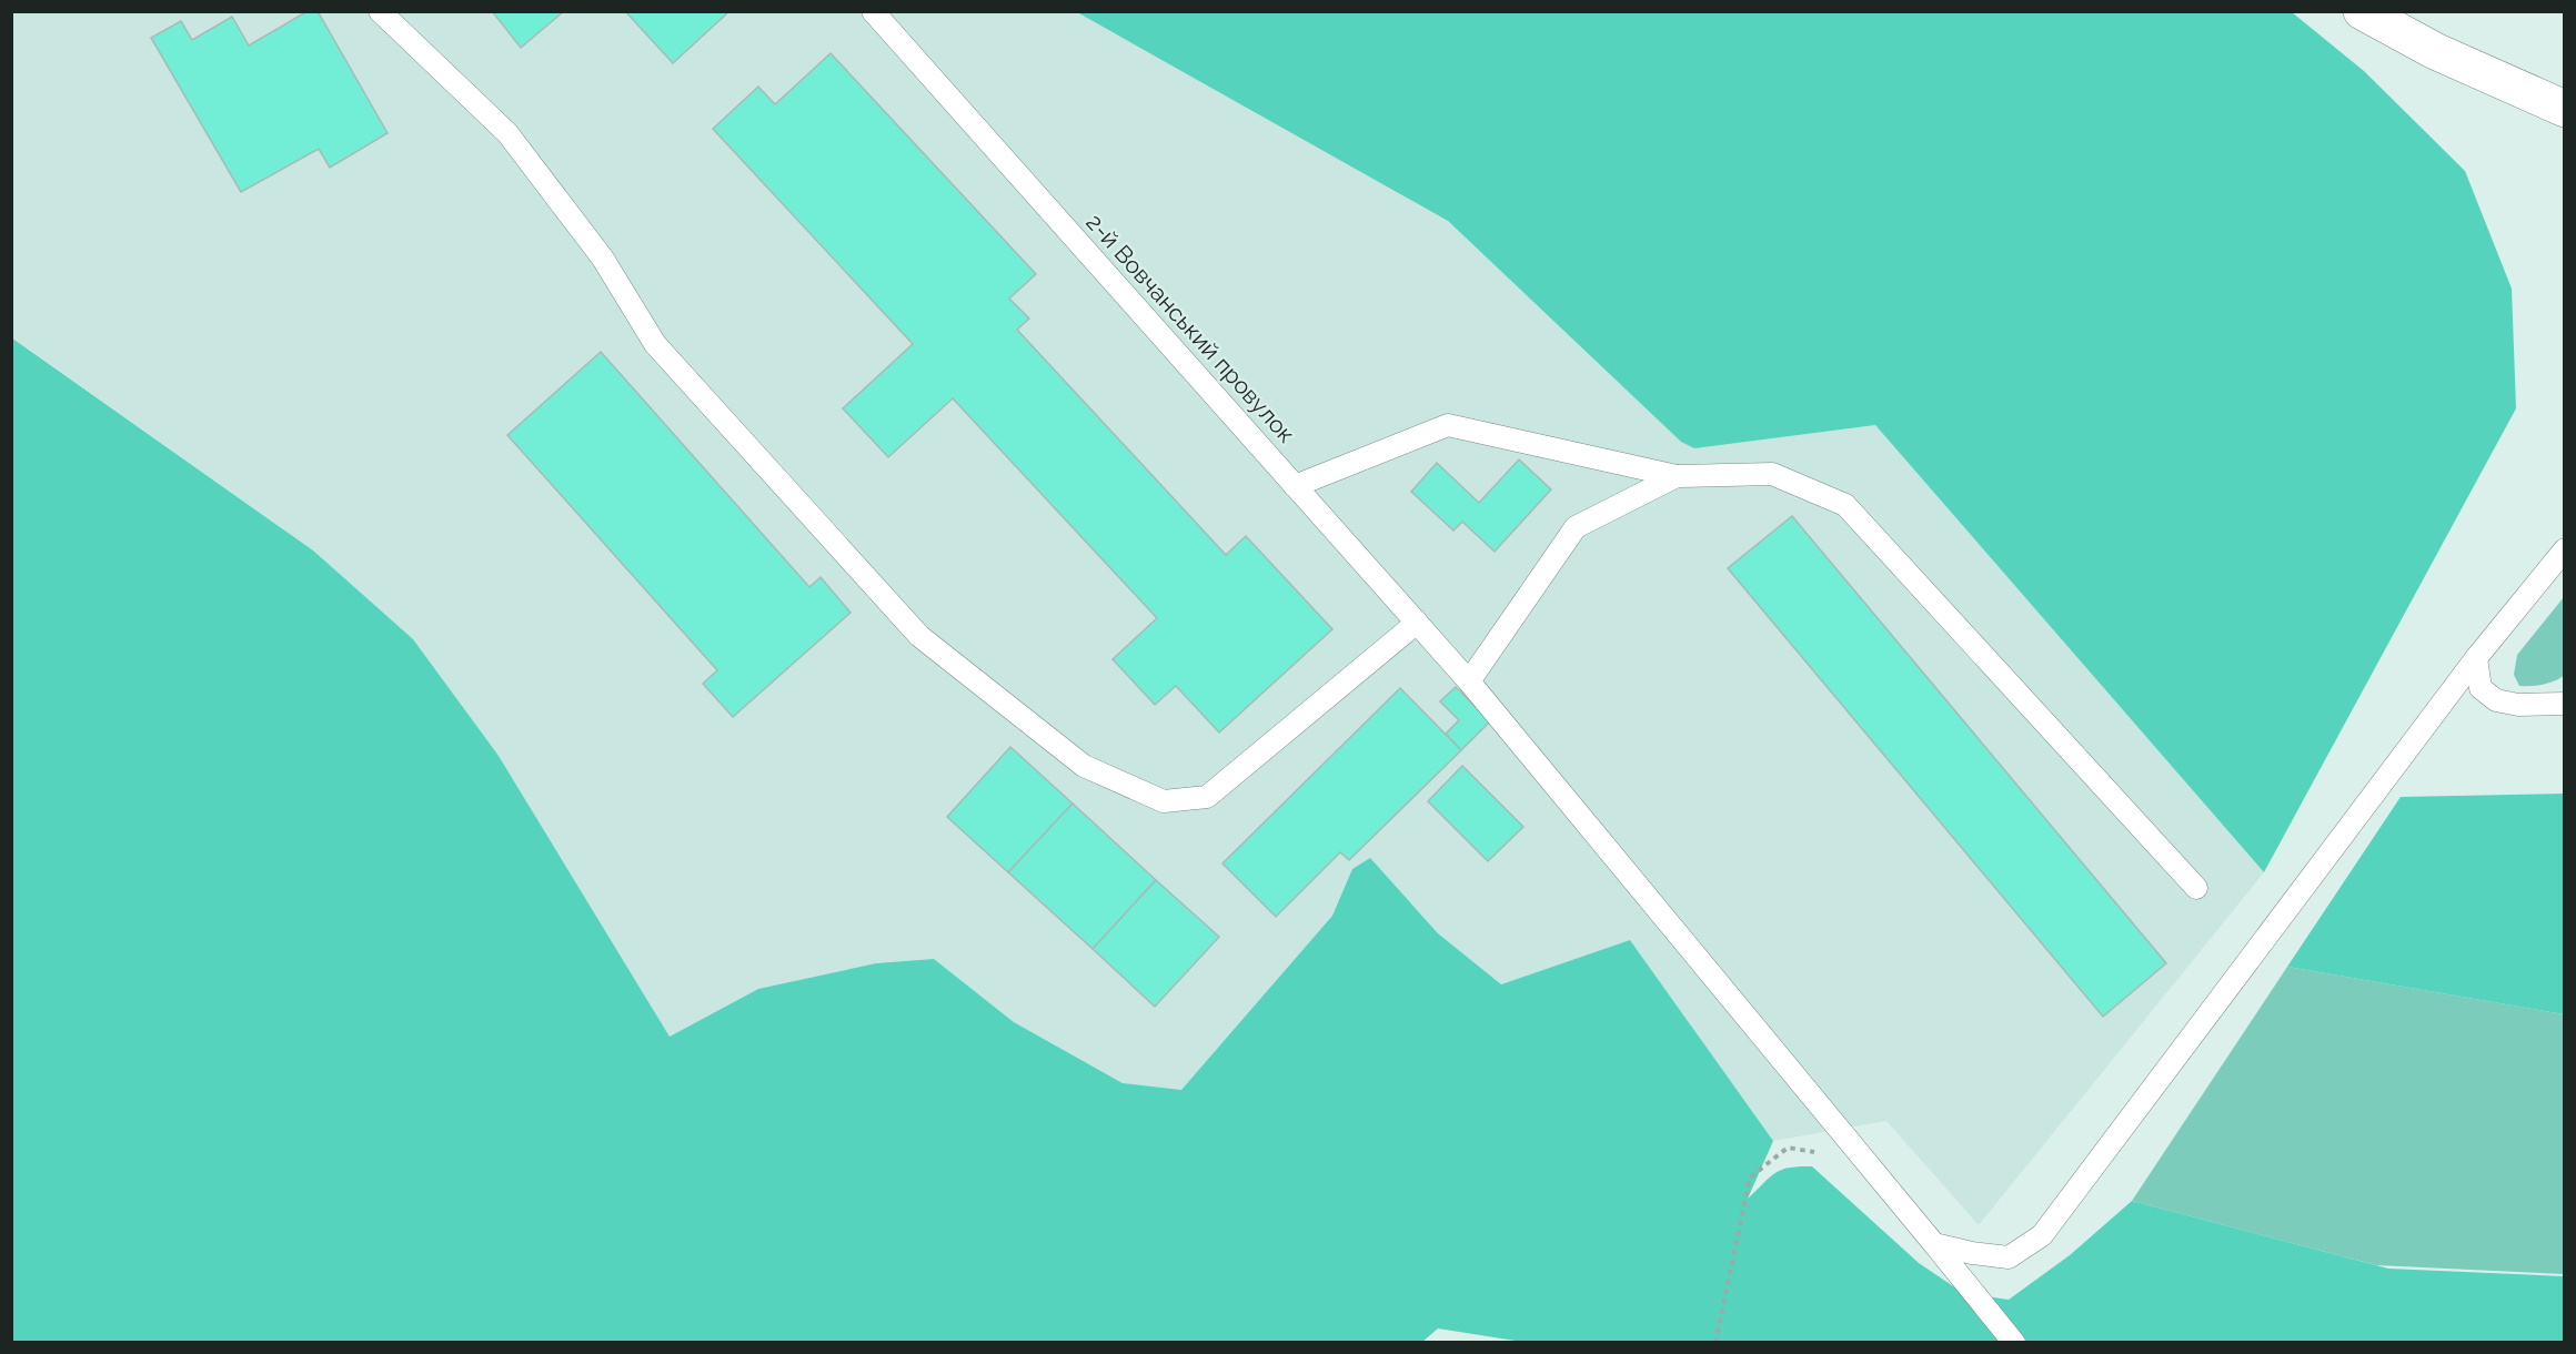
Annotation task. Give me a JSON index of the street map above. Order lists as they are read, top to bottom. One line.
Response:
{"streets":{"lane":["2-й Вовчанський провулок"]}}
